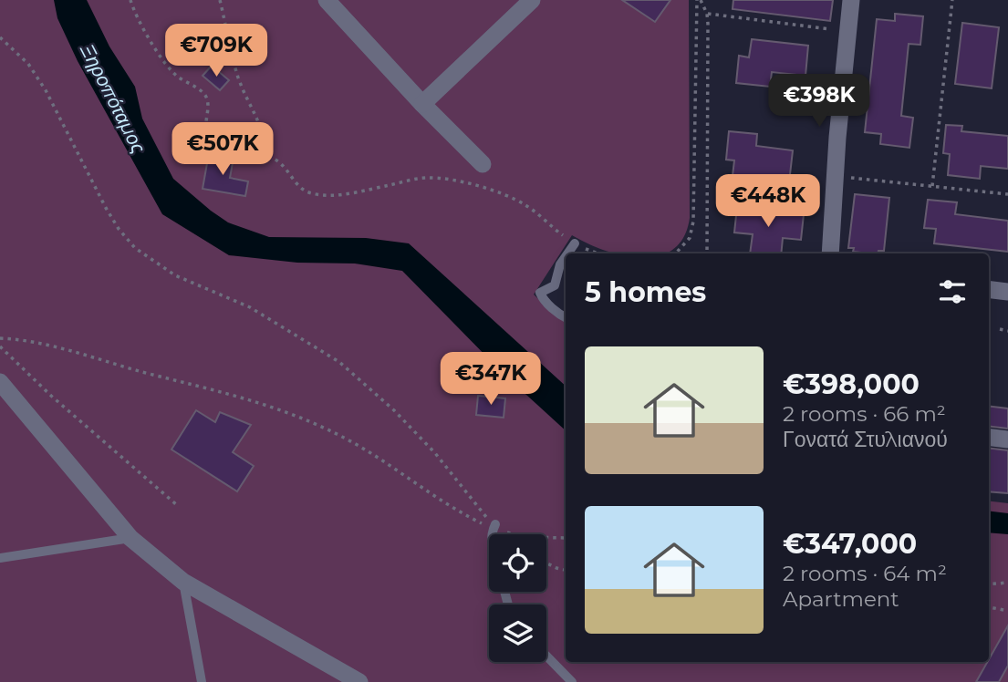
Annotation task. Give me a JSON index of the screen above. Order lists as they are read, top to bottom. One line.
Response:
{"water":["Ξηροπόταμος"],"page":{"price":["€709K","€398K","€507K","€448K","€347K"],"heading":"5 homes","list":[{"name":"€398,000","note":"2 rooms · 66 m² · Γονατά Στυλιανού"},{"name":"€347,000","note":"2 rooms · 64 m² · Apartment"}]}}
